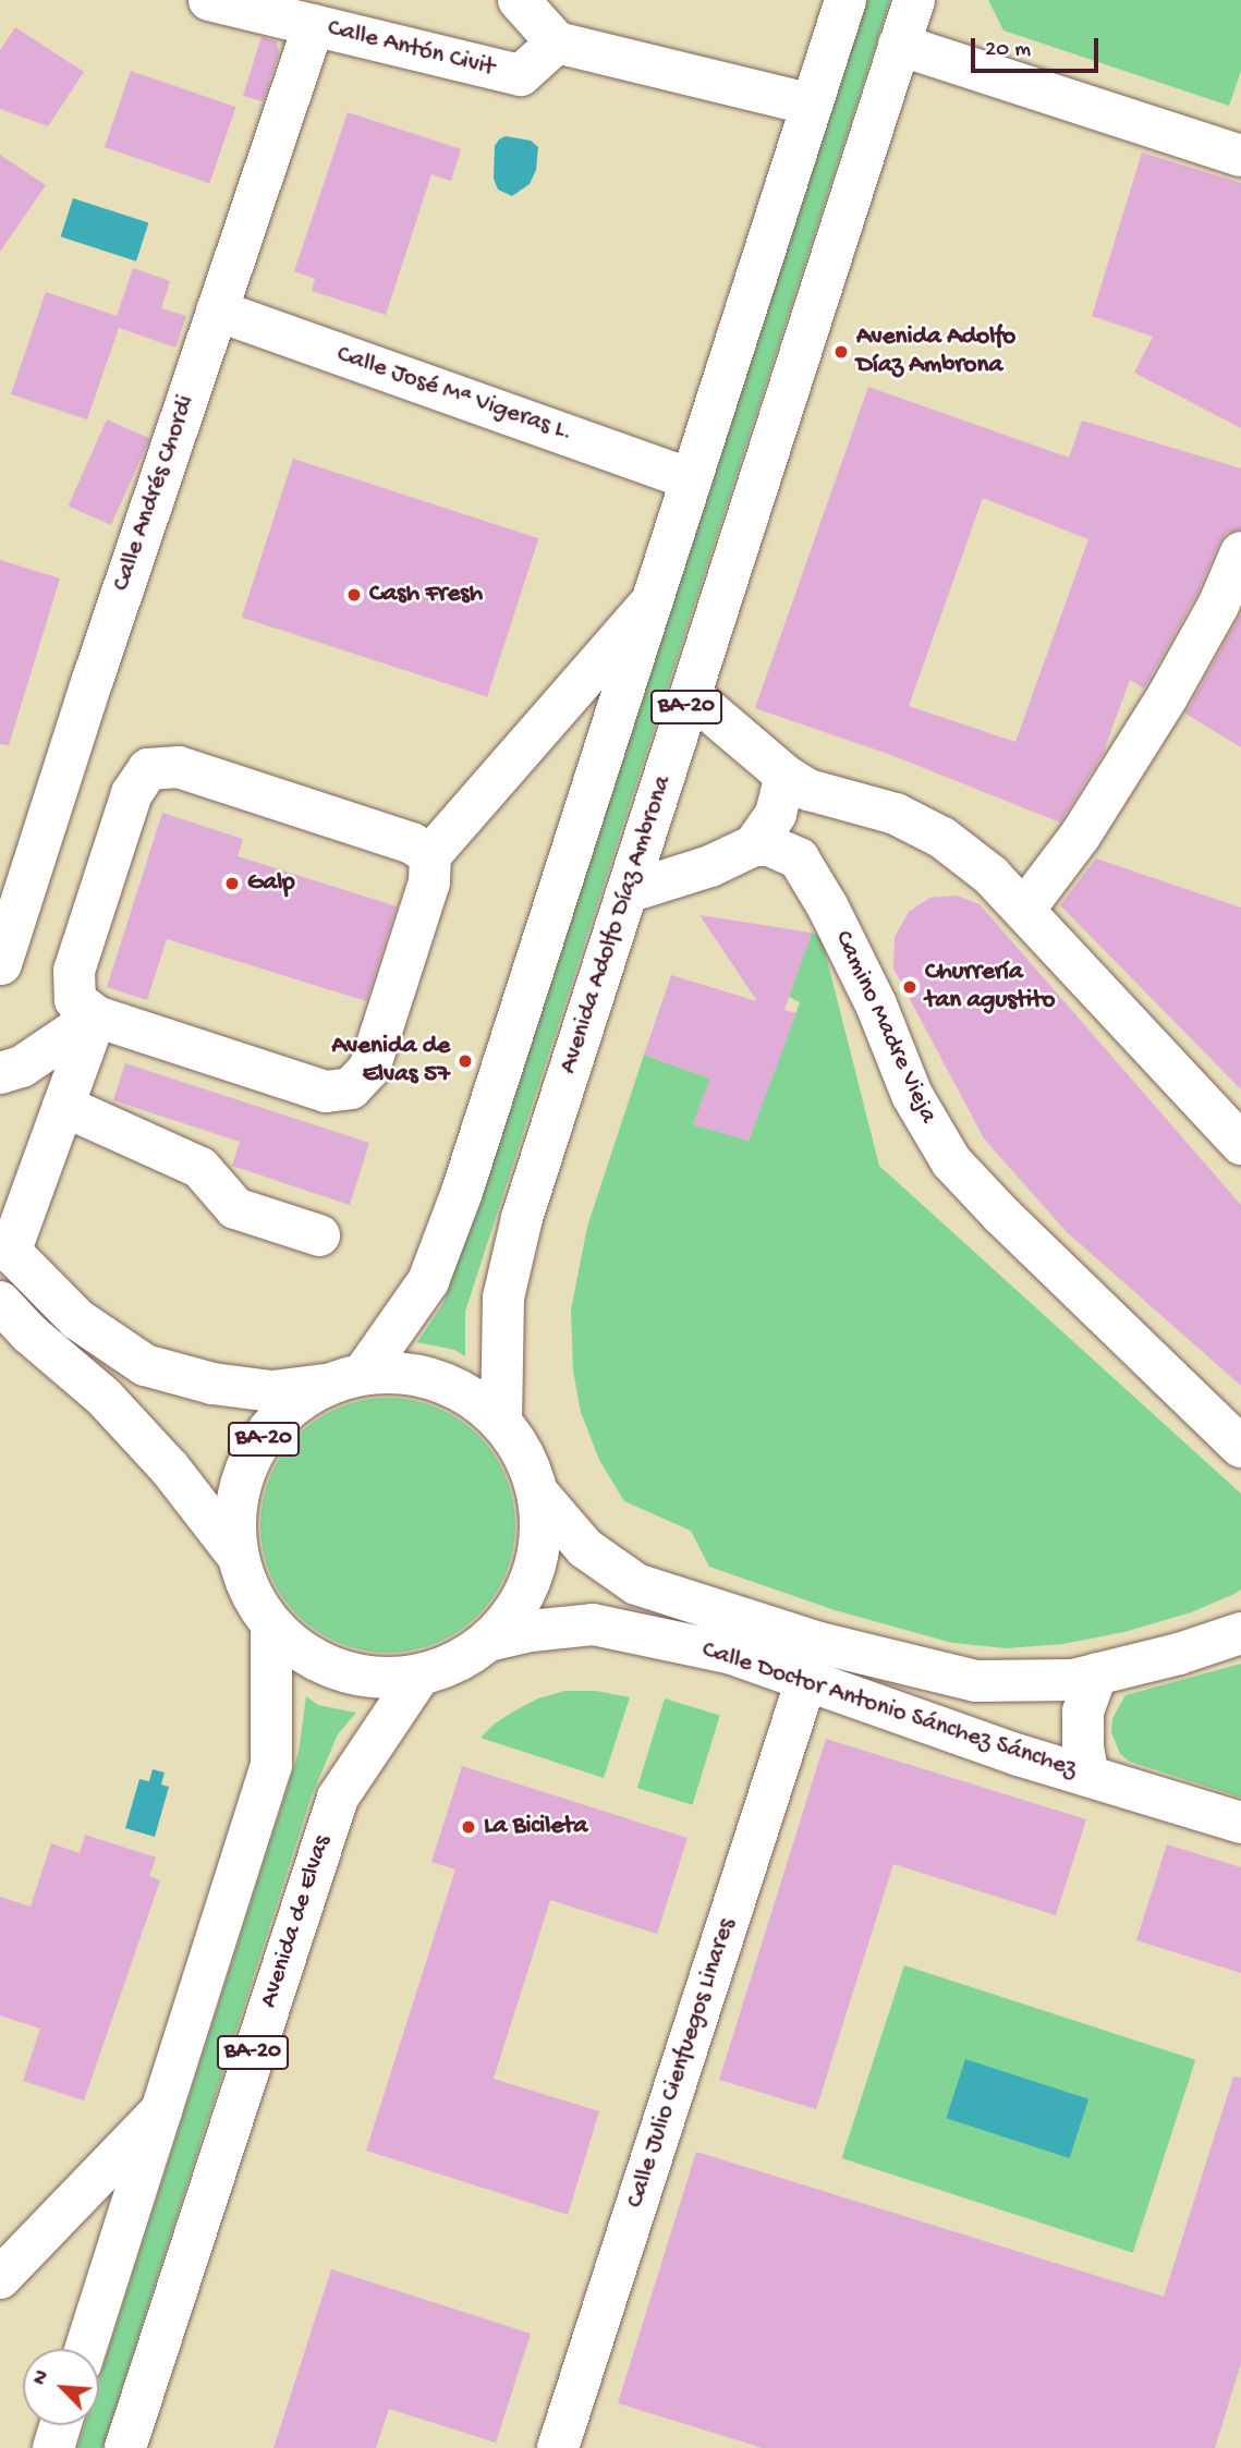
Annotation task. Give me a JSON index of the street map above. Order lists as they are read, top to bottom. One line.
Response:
{"streets":{"main road":["Calle Antón Civit","Calle José Mª Vigeras L.","Calle Andrés Chordi","BA-20","Avenida Adolfo Díaz Ambrona","Camino Madre Vieja","Calle Doctor Antonio Sánchez Sánchez","Avenida de Elvas","Calle Julio Cienfuegos Linares"]},"crossings":[["Calle Antón Civit","Calle Andrés Chordi"],["Calle José Mª Vigeras L.","Calle Andrés Chordi"],["Calle José Mª Vigeras L.","BA-20"],["BA-20","Avenida Adolfo Díaz Ambrona"],["BA-20","Calle Doctor Antonio Sánchez Sánchez"],["BA-20","Avenida de Elvas"],["Calle Doctor Antonio Sánchez Sánchez","Calle Julio Cienfuegos Linares"]],"places":["Avenida Adolfo Díaz Ambrona","Cash Fresh","Galp","Churrería tan agustito","Avenida de Elvas 57","La Bicileta"],"scale_bar":"20 m","north":"top left"}
